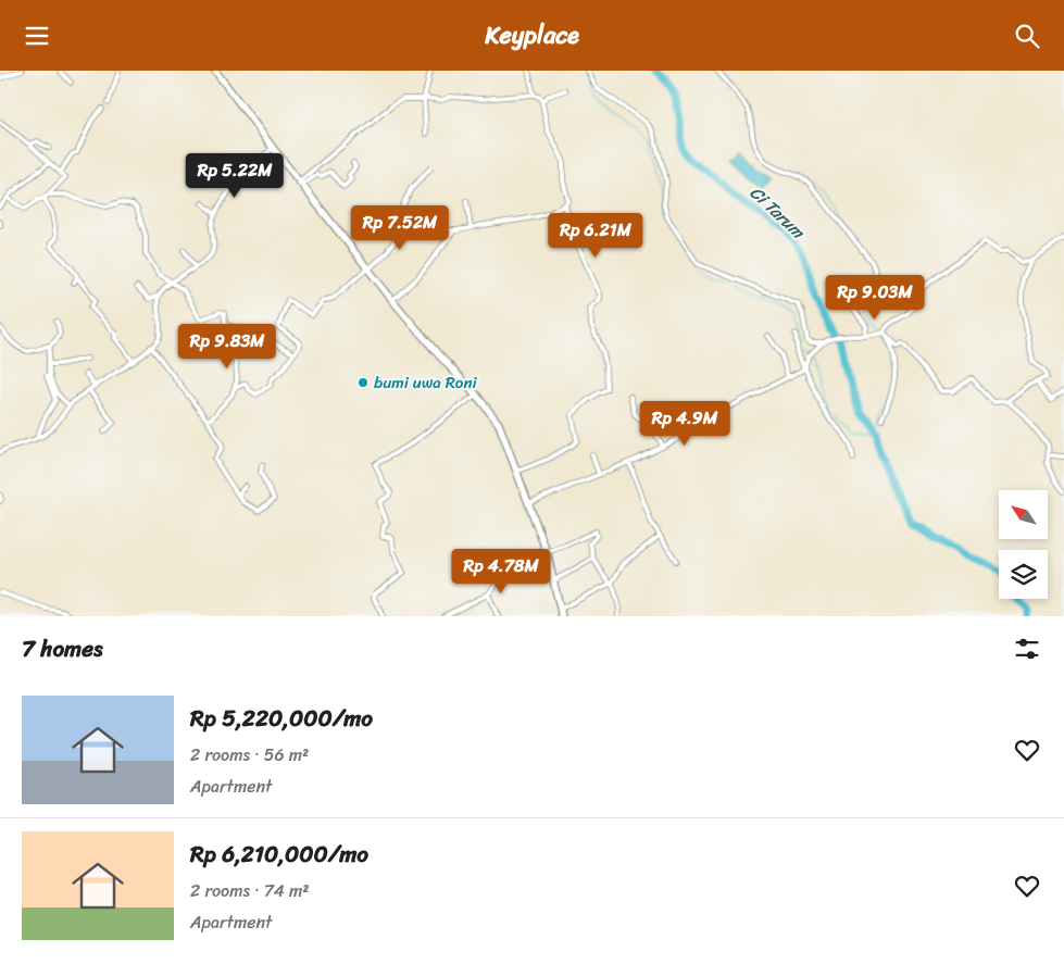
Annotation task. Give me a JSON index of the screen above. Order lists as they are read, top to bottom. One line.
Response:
{"water":["Ci Tarum"],"places":["bumi uwa Roni"],"north":"top left","page":{"header":"Keyplace","price":["Rp 5.22M","Rp 7.52M","Rp 6.21M","Rp 9.03M","Rp 9.83M","Rp 4.9M","Rp 4.78M"],"heading":"7 homes","list":[{"name":"Rp 5,220,000/mo","note":"2 rooms · 56 m² · Apartment"},{"name":"Rp 6,210,000/mo","note":"2 rooms · 74 m² · Apartment"}]}}
